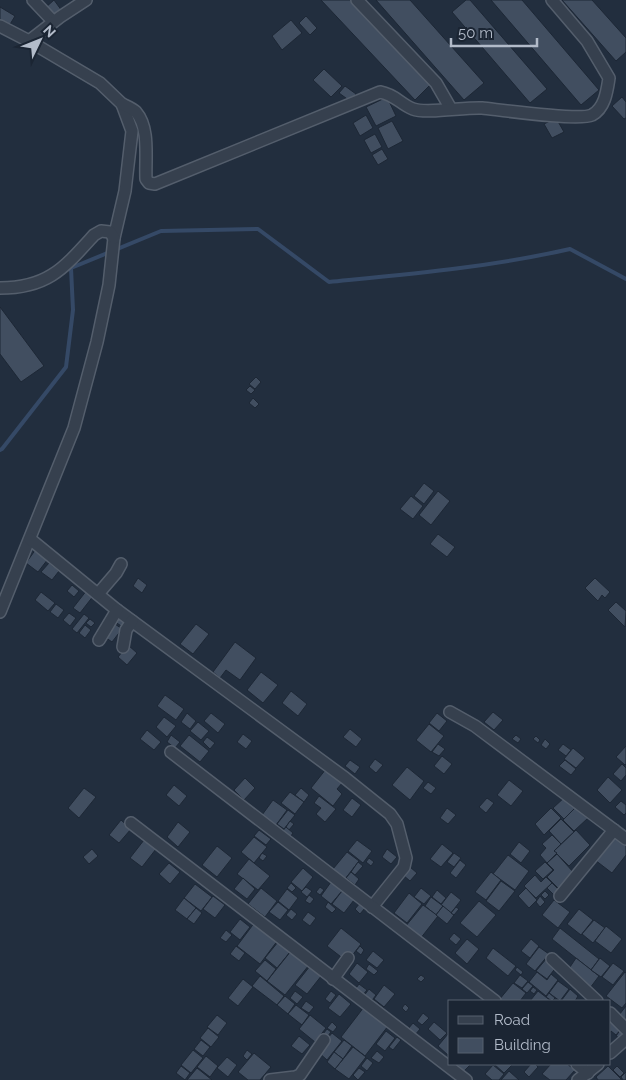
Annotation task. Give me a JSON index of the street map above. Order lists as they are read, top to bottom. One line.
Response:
{"legend":["Road","Building"],"scale_bar":"50 m","north":"top right"}
